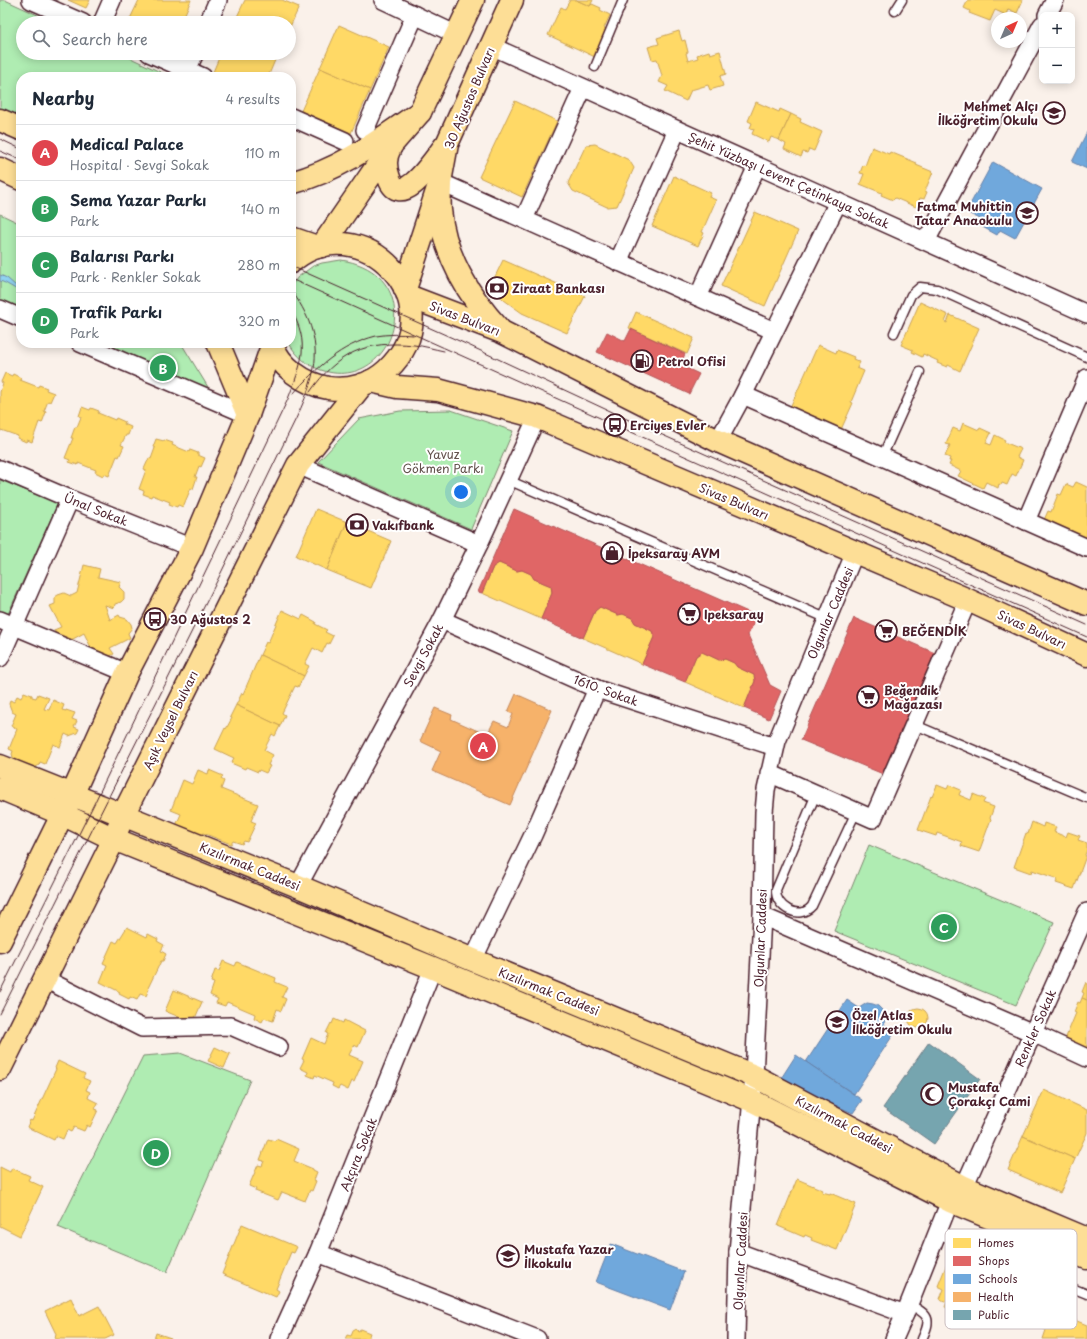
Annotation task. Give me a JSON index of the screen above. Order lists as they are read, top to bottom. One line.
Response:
{"streets":{"main road":["30 Ağustos Bulvarı","Sivas Bulvarı","Aşık Veysel Bulvarı","Kızılırmak Caddesi"],"street":["Şehit Yüzbaşı Levent Çetinkaya Sokak","Ünal Sokak","Olgunlar Caddesi","Sevgi Sokak","1610. Sokak","Renkler Sokak","Akçıra Sokak"]},"crossings":[["30 Ağustos Bulvarı","Şehit Yüzbaşı Levent Çetinkaya Sokak"],["30 Ağustos Bulvarı","Sivas Bulvarı"],["Sivas Bulvarı","Olgunlar Caddesi"],["Sivas Bulvarı","Sevgi Sokak"],["Sivas Bulvarı","Aşık Veysel Bulvarı"],["Olgunlar Caddesi","1610. Sokak"],["Olgunlar Caddesi","Kızılırmak Caddesi"],["Sevgi Sokak","1610. Sokak"],["Sevgi Sokak","Kızılırmak Caddesi"],["Aşık Veysel Bulvarı","Kızılırmak Caddesi"],["Kızılırmak Caddesi","Renkler Sokak"],["Kızılırmak Caddesi","Akçıra Sokak"]],"parks":["Yavuz Gökmen Parkı"],"places":{"school or university":["Mehmet Alçı İlköğretim Okulu","Fatma Muhittin Tatar Anaokulu","Özel Atlas İlköğretim Okulu","Mustafa Yazar İlkokulu"],"bank":["Ziraat Bankası","Vakıfbank"],"fuel station":["Petrol Ofisi"],"bus stop":["Erciyes Evler","30 Ağustos 2"],"shop":["İpeksaray AVM"],"supermarket":["Ipeksaray","BEĞENDİK","Beğendik Mağazası"],"mosque":["Mustafa Çorakçı Cami"]},"legend":["Homes","Shops","Schools","Health","Public"],"north":"top right","page":{"map_buttons":["+","−"],"search":"Search here","heading":["Nearby","4 results"],"list":[{"mark":"A","name":"Medical Palace","note":"Hospital · Sevgi Sokak","value":"110 m"},{"mark":"B","name":"Sema Yazar Parkı","note":"Park","value":"140 m"},{"mark":"C","name":"Balarısı Parkı","note":"Park · Renkler Sokak","value":"280 m"},{"mark":"D","name":"Trafik Parkı","note":"Park","value":"320 m"}],"pins":["B","A","C","D"]}}
